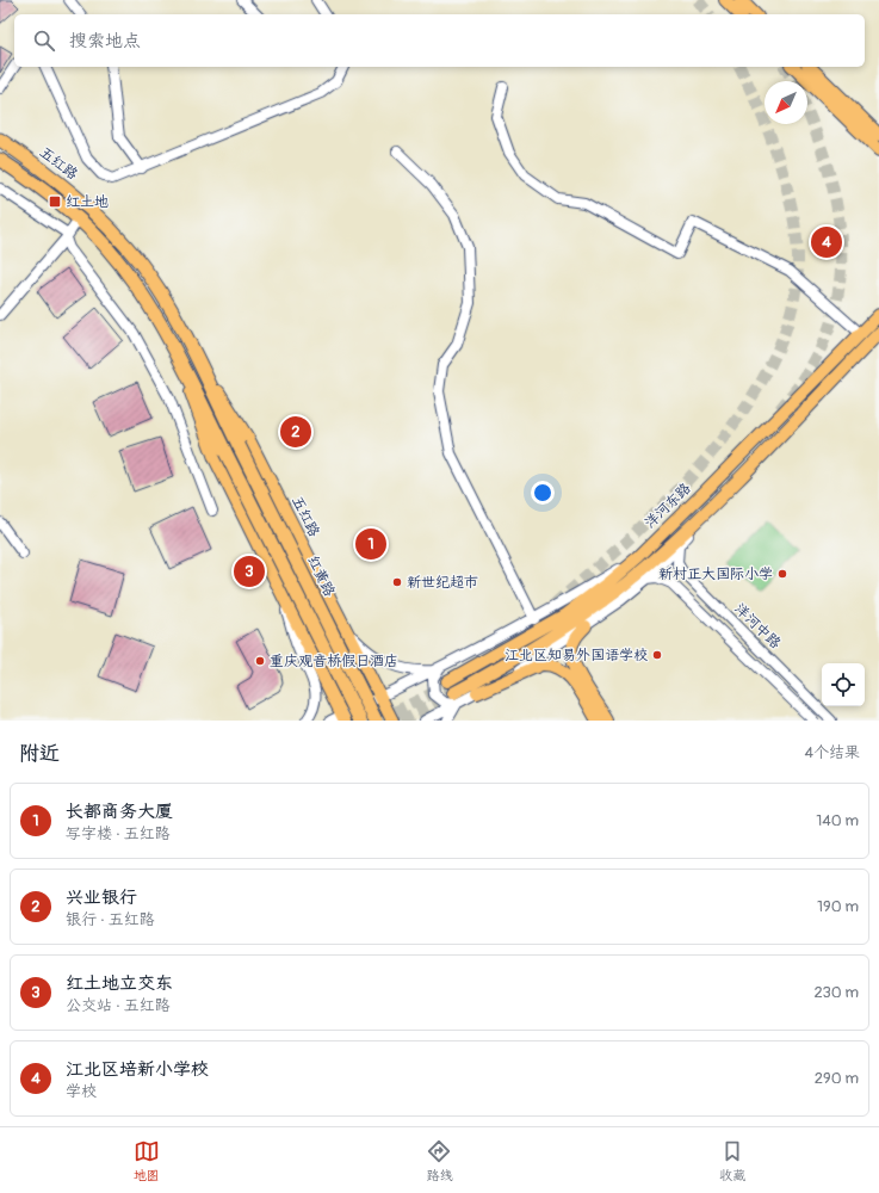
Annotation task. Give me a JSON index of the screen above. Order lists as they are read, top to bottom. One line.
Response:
{"streets":{"highway":["五红路","红黄路"],"main road":["洋河东路"],"street":["洋河中路"]},"crossings":[["五红路","红黄路"]],"places":{"transit":["红土地"],"other":["新村正大国际小学","新世纪超市","江北区知易外国语学校","重庆观音桥假日酒店"]},"north":"bottom left","page":{"search":"搜索地点","pins":["4","2","1","3"],"heading":["附近","4个结果"],"list":[{"mark":"1","name":"长都商务大厦","note":"写字楼 · 五红路","value":"140 m"},{"mark":"2","name":"兴业银行","note":"银行 · 五红路","value":"190 m"},{"mark":"3","name":"红土地立交东","note":"公交站 · 五红路","value":"230 m"},{"mark":"4","name":"江北区培新小学校","note":"学校","value":"290 m"}],"nav":["地图","路线","收藏"]}}
